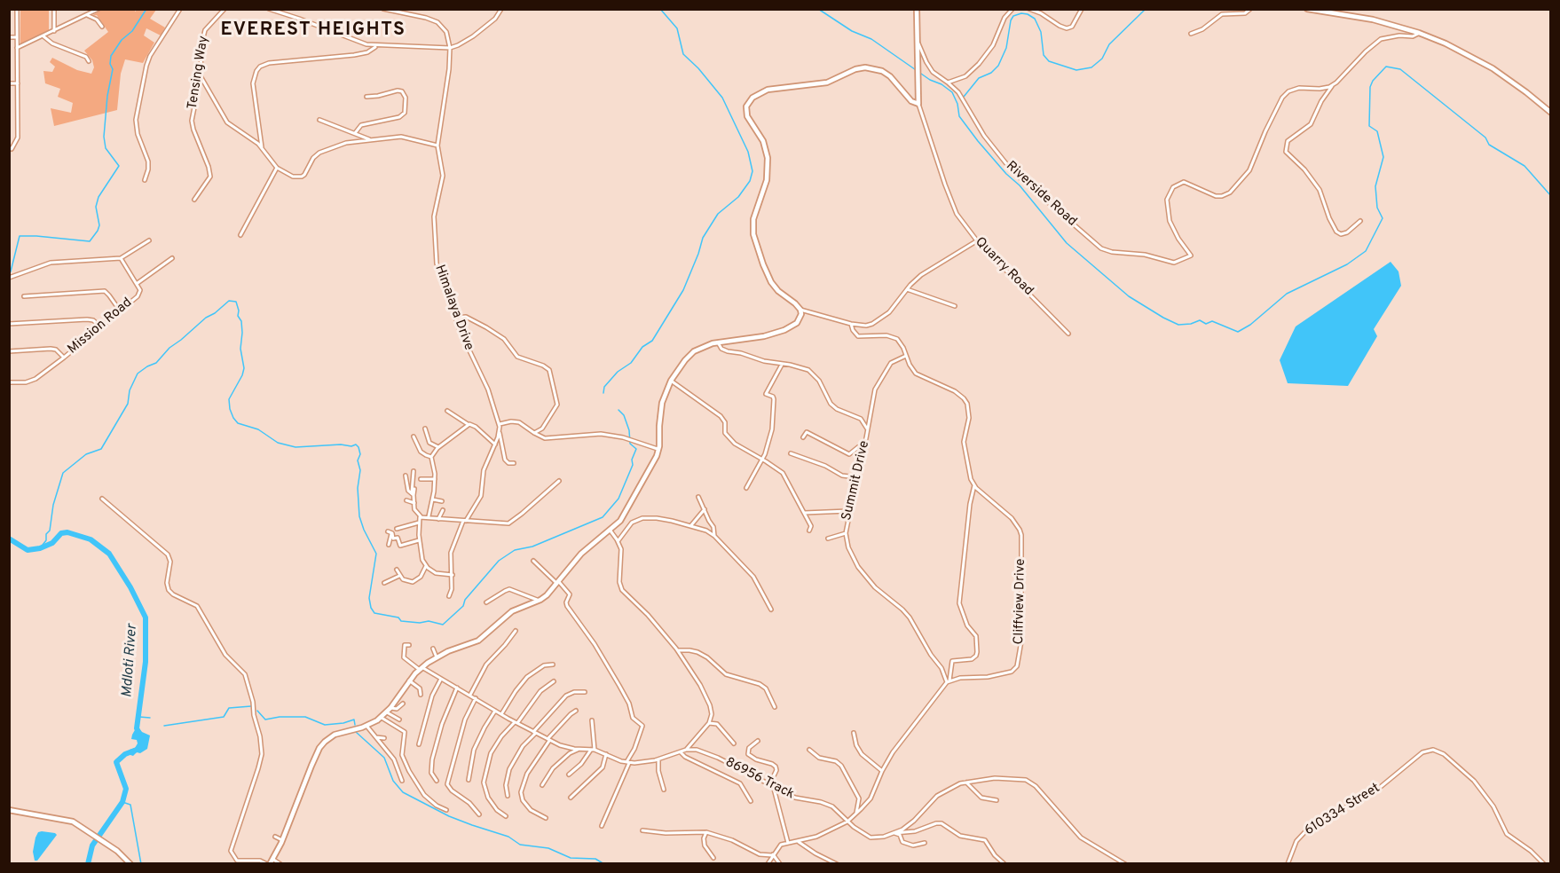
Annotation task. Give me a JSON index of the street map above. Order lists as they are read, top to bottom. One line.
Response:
{"streets":{"street":["Tensing Way","Riverside Road","Quarry Road","Himalaya Drive","Mission Road","Summit Drive","Cliffview Drive","86956 Track","610334 Street"]},"crossings":[["Summit Drive","Cliffview Drive"]],"districts":["EVEREST HEIGHTS"],"water":["Mdloti River"]}
